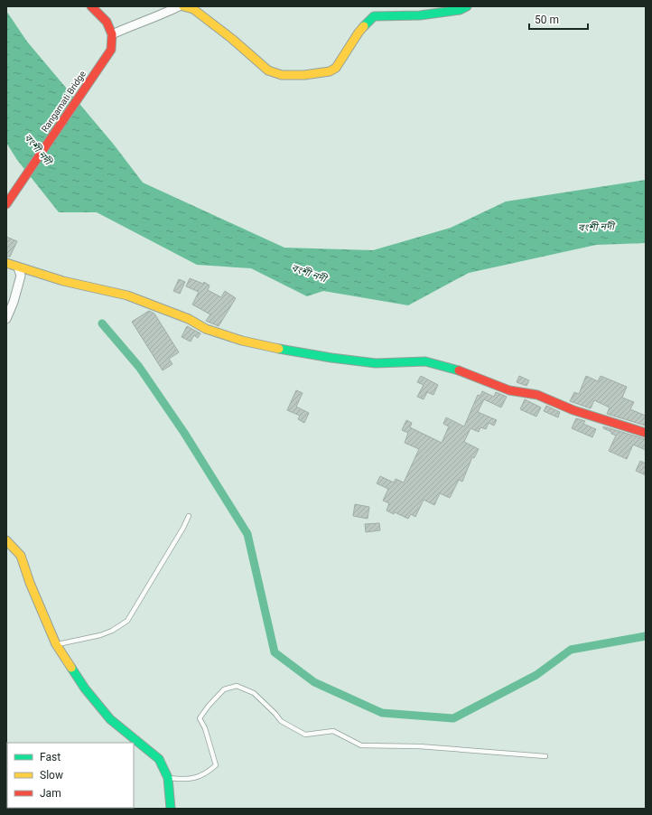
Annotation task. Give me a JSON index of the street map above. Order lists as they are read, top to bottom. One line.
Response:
{"streets":{"street":["Rangamati Bridge"]},"water":["বংশী নদী"],"legend":["Fast","Slow","Jam"],"scale_bar":"50 m"}
